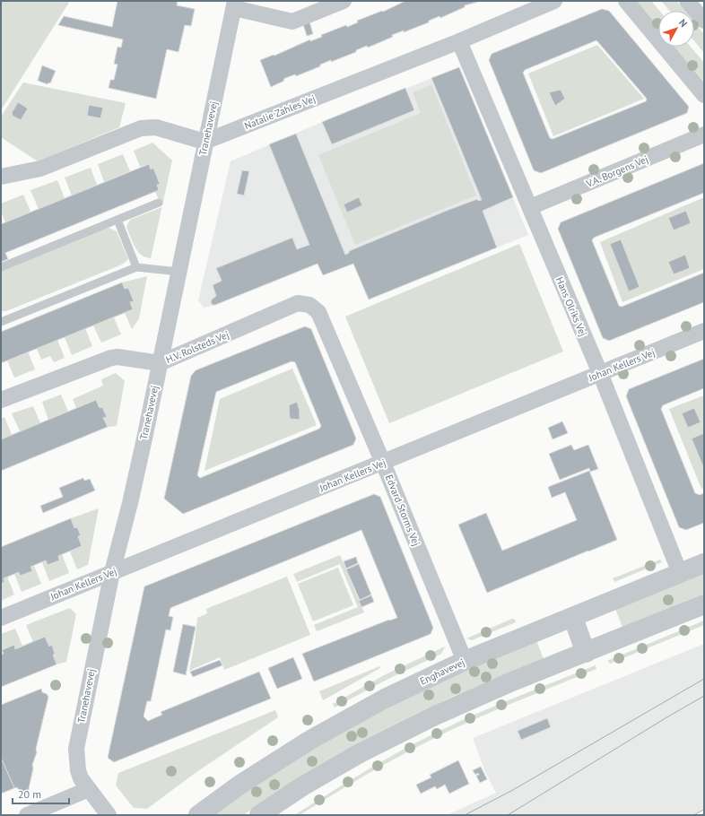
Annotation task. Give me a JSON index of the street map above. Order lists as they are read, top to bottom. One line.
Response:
{"streets":{"street":["Natalie Zahles Vej","Tranehavevej","V.A. Borgens Vej","Hans Olriks Vej","H.V. Rolsteds Vej","Johan Kellers Vej","Edvard Storms Vej","Enghavevej"]},"crossings":[["Natalie Zahles Vej","Tranehavevej"],["Natalie Zahles Vej","Hans Olriks Vej"],["Tranehavevej","H.V. Rolsteds Vej"],["Tranehavevej","Johan Kellers Vej"],["V.A. Borgens Vej","Hans Olriks Vej"],["Hans Olriks Vej","Johan Kellers Vej"],["Hans Olriks Vej","Enghavevej"],["H.V. Rolsteds Vej","Edvard Storms Vej"],["Johan Kellers Vej","Edvard Storms Vej"],["Edvard Storms Vej","Enghavevej"]],"scale_bar":"20 m","north":"top right"}
